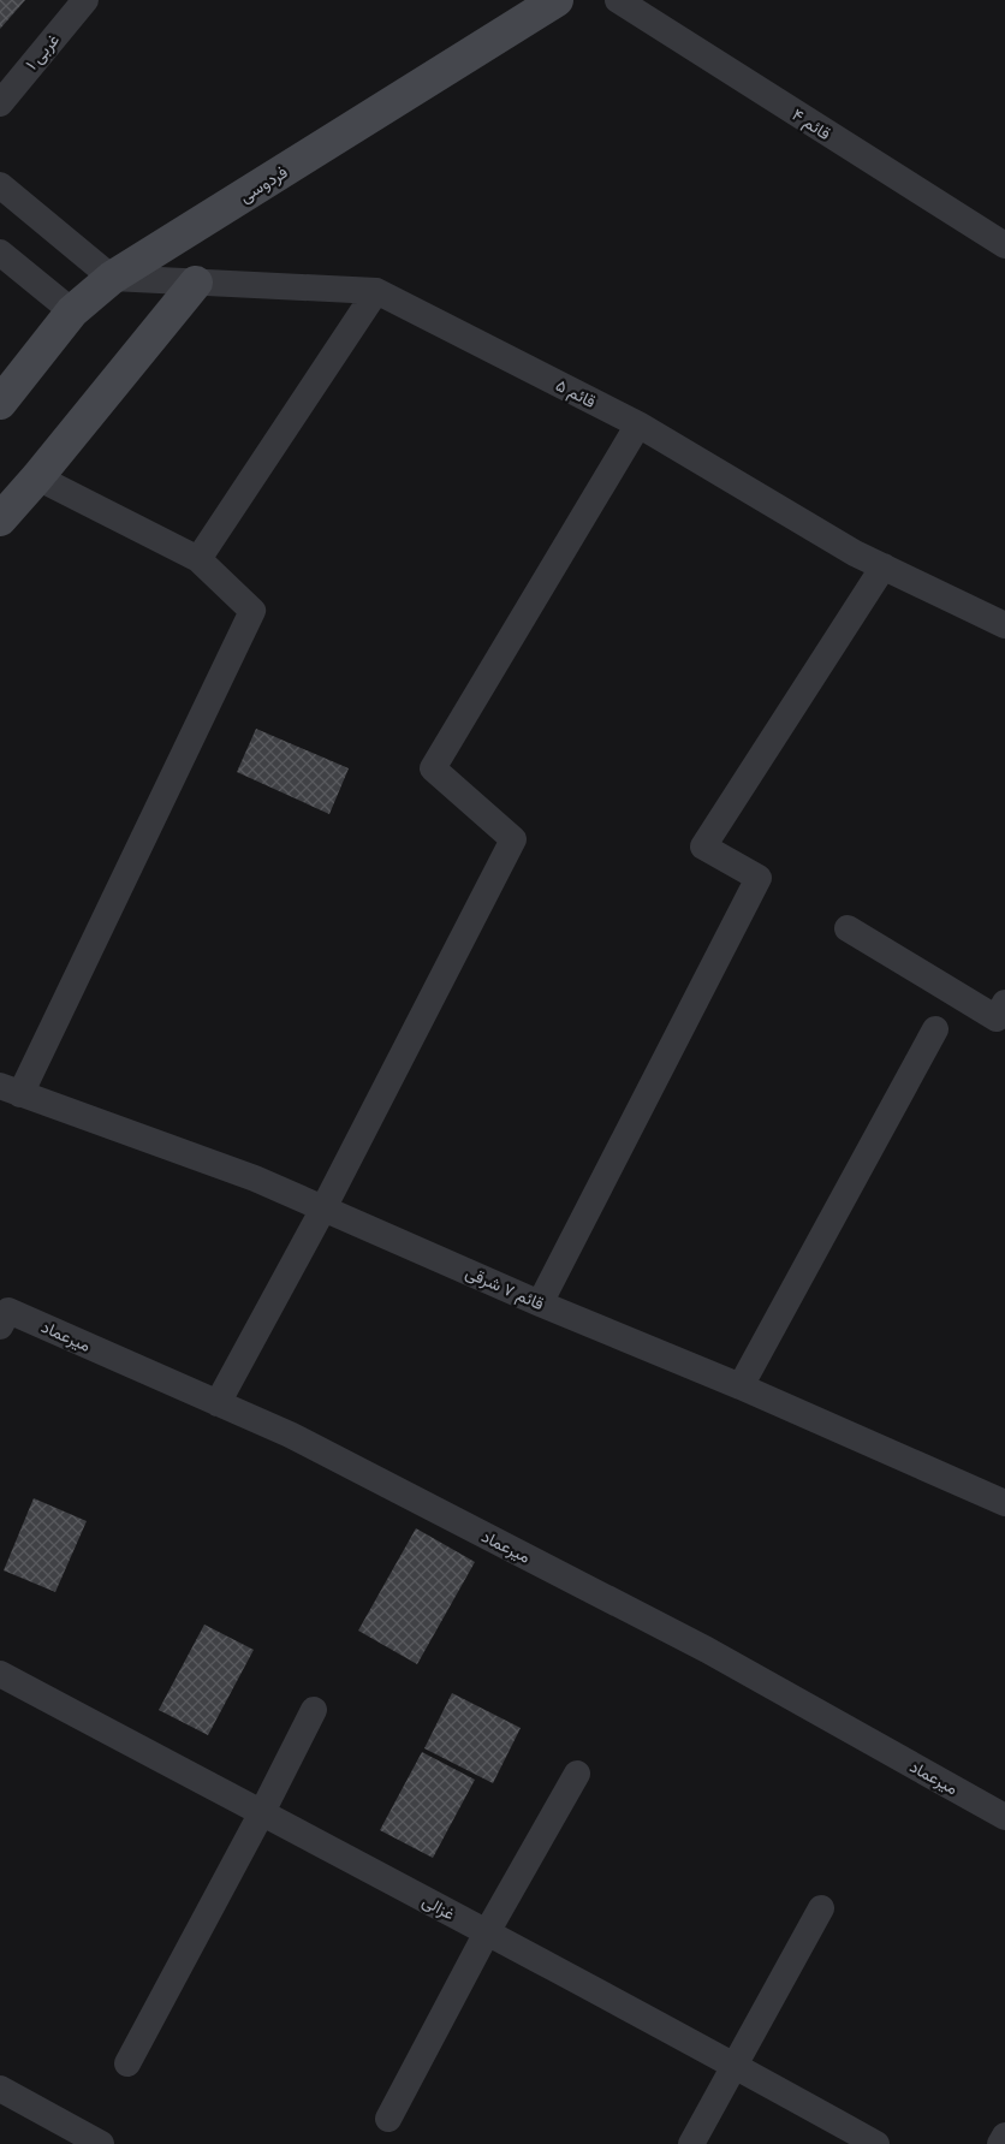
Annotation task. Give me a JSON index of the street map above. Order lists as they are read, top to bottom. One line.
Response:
{"streets":{"main road":["فردوسی"],"street":["۱ غربی","قائم ۴","قائم ۵","قائم ۷ شرقی","میرعماد","غزالی"]},"crossings":[["فردوسی","قائم ۵"]]}
